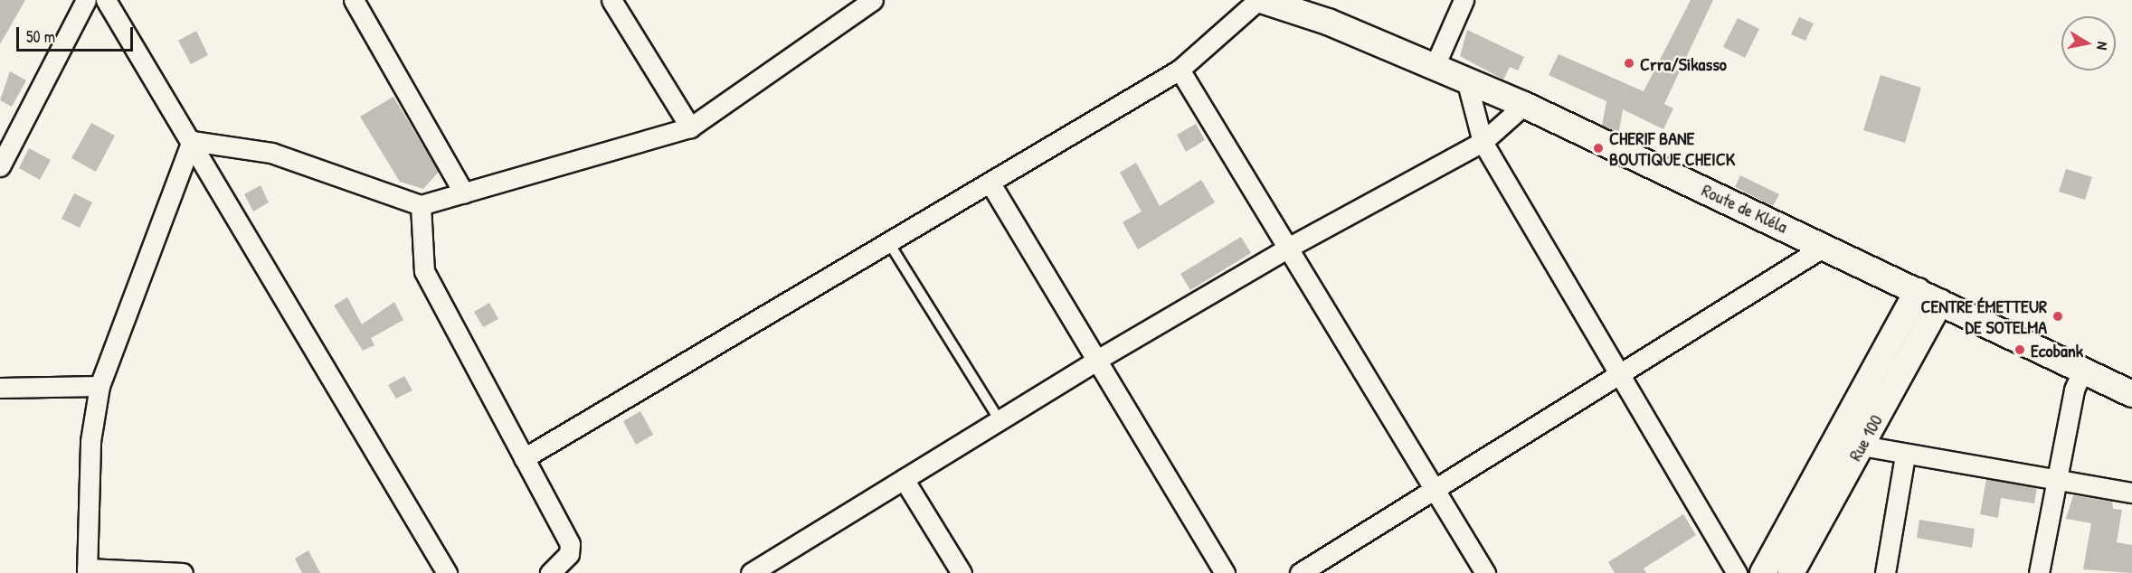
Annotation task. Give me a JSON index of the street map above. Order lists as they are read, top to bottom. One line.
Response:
{"streets":{"main road":["Route de Kléla","Rue 100"]},"crossings":[["Route de Kléla","Rue 100"]],"places":["Crra/Sikasso","CHERIF BANE BOUTIQUE CHEICK","CENTRE ÉMETTEUR DE SOTELMA","Ecobank"],"scale_bar":"50 m","north":"right"}
